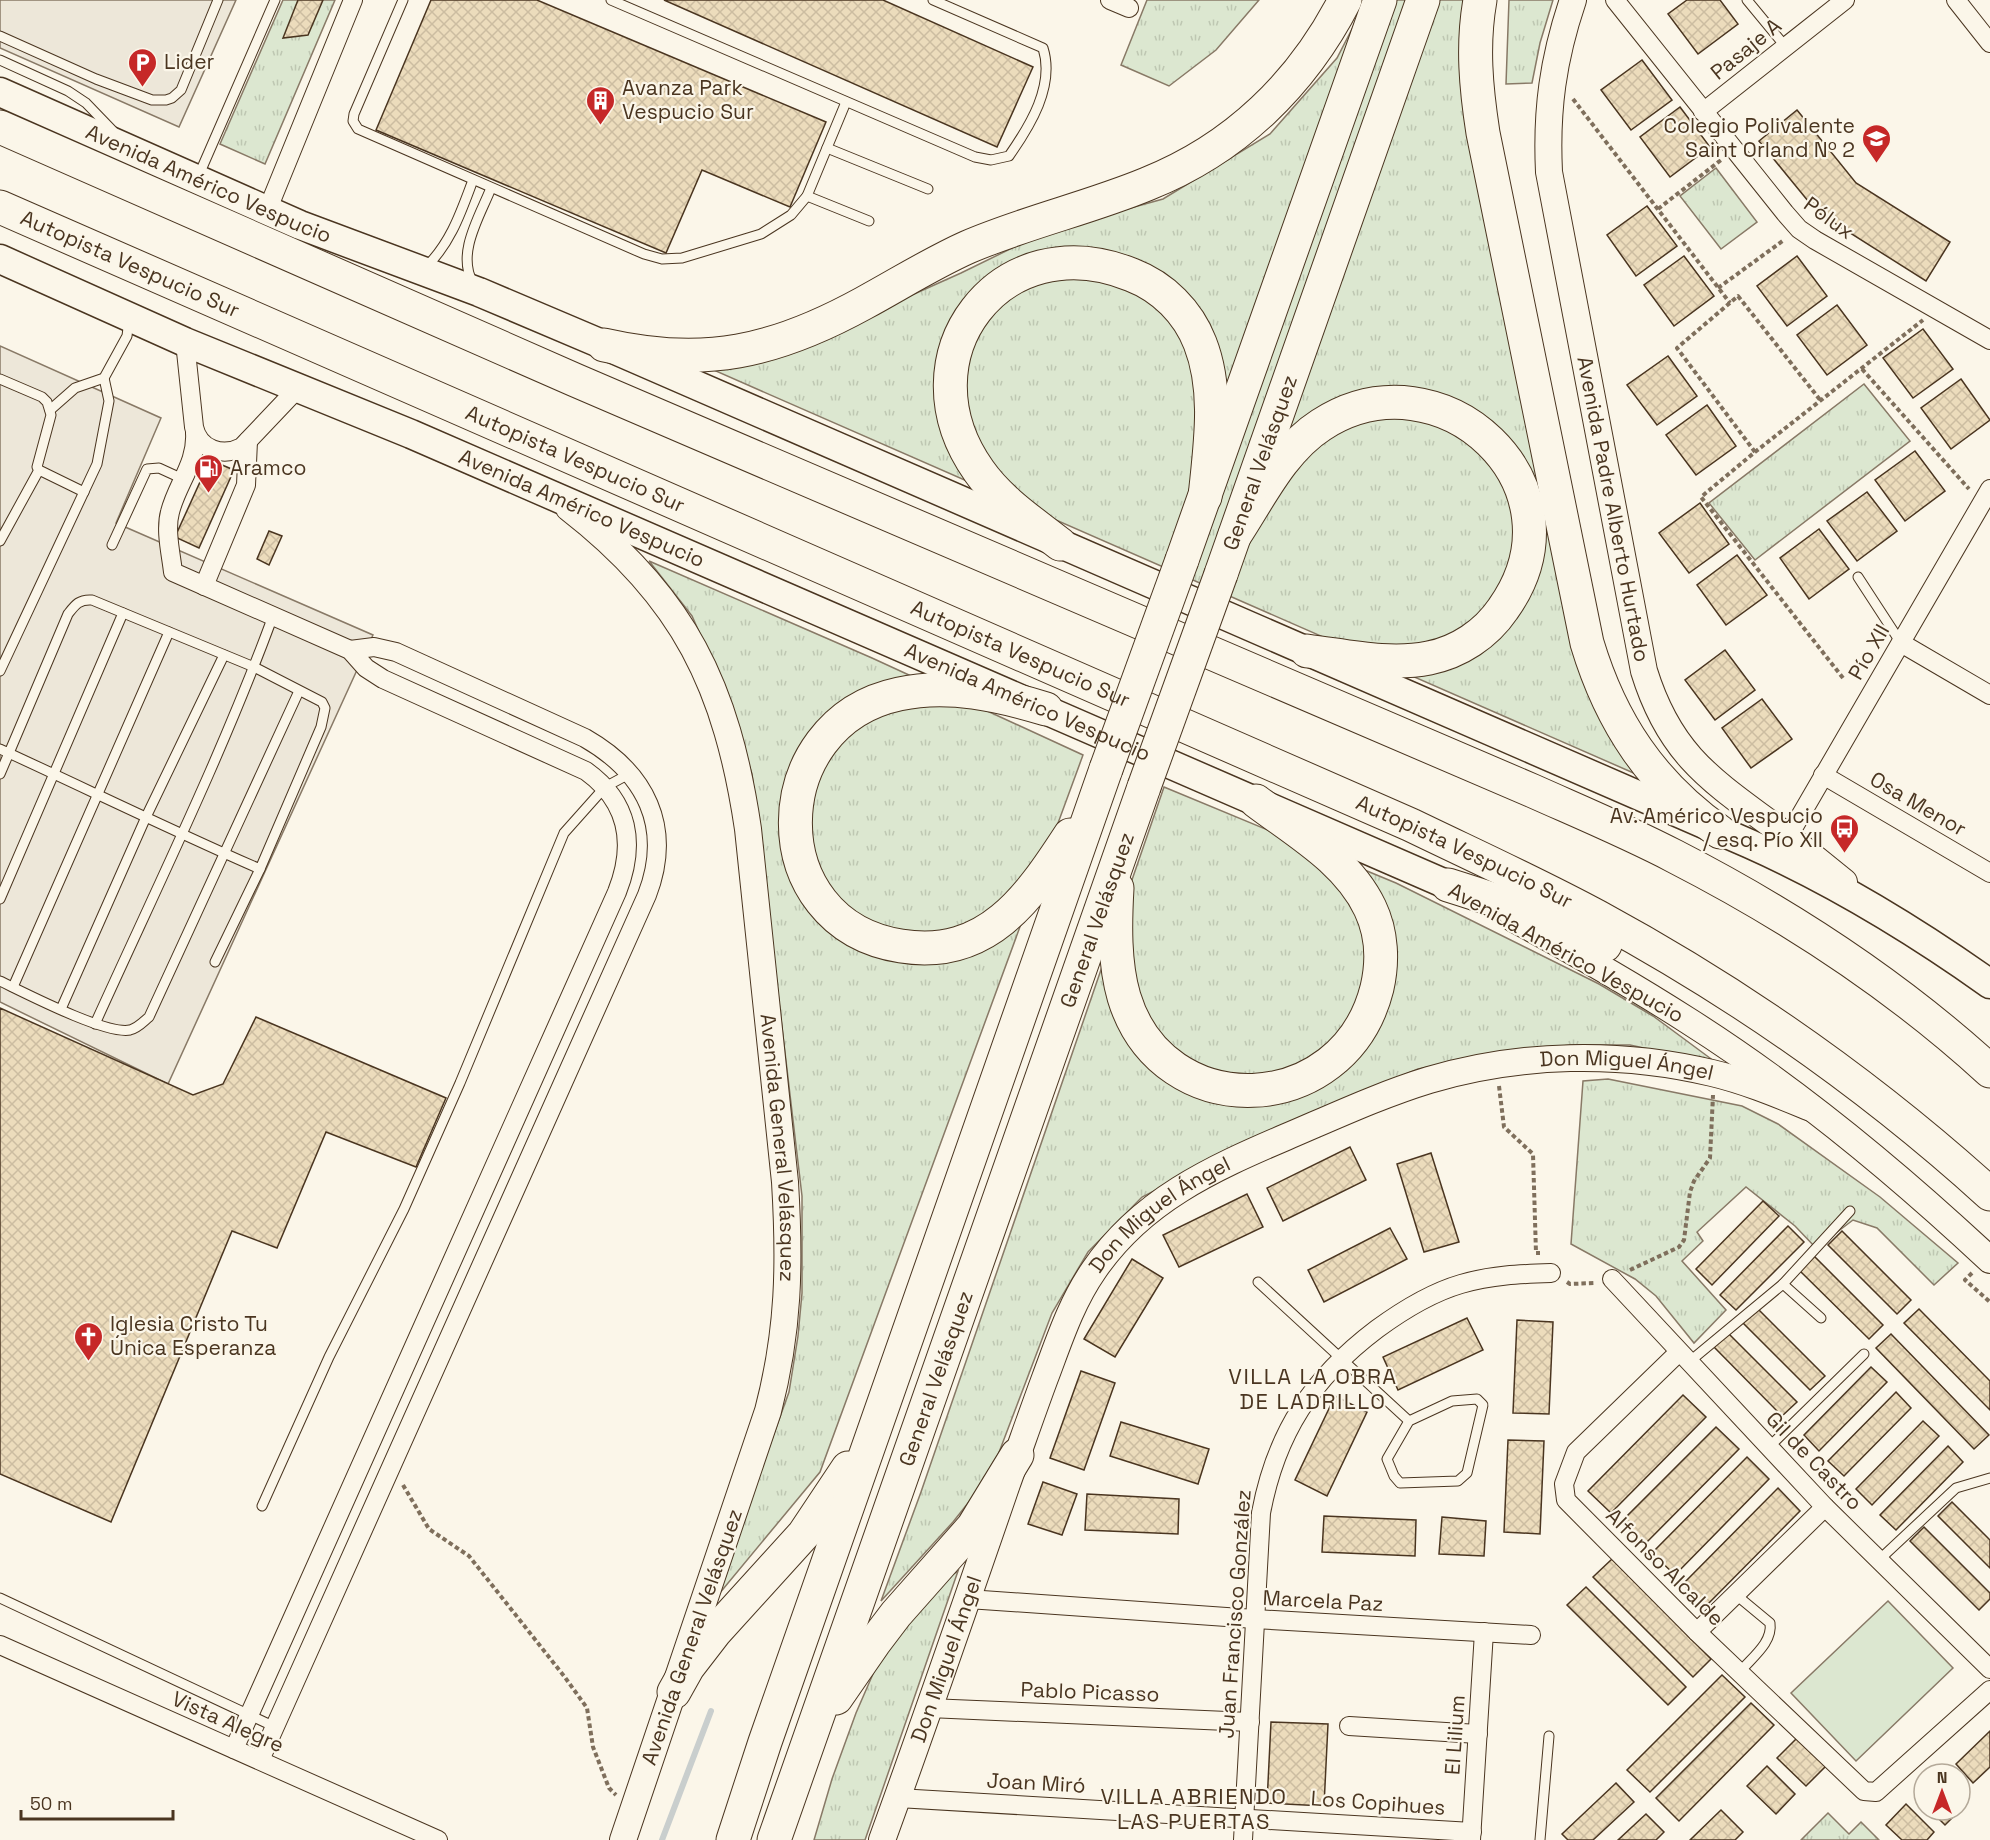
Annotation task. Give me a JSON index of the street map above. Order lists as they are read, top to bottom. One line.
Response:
{"streets":{"highway":["Autopista Vespucio Sur","General Velásquez"],"main road":["Avenida Américo Vespucio"],"street":["Pasaje A","Pólux","Avenida Padre Alberto Hurtado","Pío XII","Osa Menor","Don Miguel Ángel","Avenida General Velásquez","Gil de Castro","Alfonso Alcalde","Marcela Paz","Juan Francisco González","Pablo Picasso","Vista Alegre","El Lilium","Joan Miró","Los Copihues"]},"crossings":[["Pasaje A","Pólux"],["Avenida Américo Vespucio","Avenida Padre Alberto Hurtado"],["Avenida Américo Vespucio","Don Miguel Ángel"],["Avenida Américo Vespucio","Avenida General Velásquez"],["Avenida Padre Alberto Hurtado","Pío XII"],["Pío XII","Osa Menor"],["Don Miguel Ángel","Marcela Paz"],["Don Miguel Ángel","Pablo Picasso"],["Don Miguel Ángel","Joan Miró"],["Gil de Castro","Alfonso Alcalde"],["Marcela Paz","Juan Francisco González"],["Marcela Paz","El Lilium"],["Juan Francisco González","Pablo Picasso"],["Juan Francisco González","Joan Miró"],["Juan Francisco González","Los Copihues"],["El Lilium","Los Copihues"],["Joan Miró","Los Copihues"]],"districts":["VILLA LA OBRA DE LADRILLO","VILLA ABRIENDO LAS PUERTAS"],"places":{"parking":["Lider"],"building":["Avanza Park Vespucio Sur"],"school or university":["Colegio Polivalente Saint Orland Nº 2"],"fuel station":["Aramco"],"bus stop":["Av. Américo Vespucio / esq. Pío XII"],"church":["Iglesia Cristo Tu Única Esperanza"]},"scale_bar":"50 m","north":"top"}
